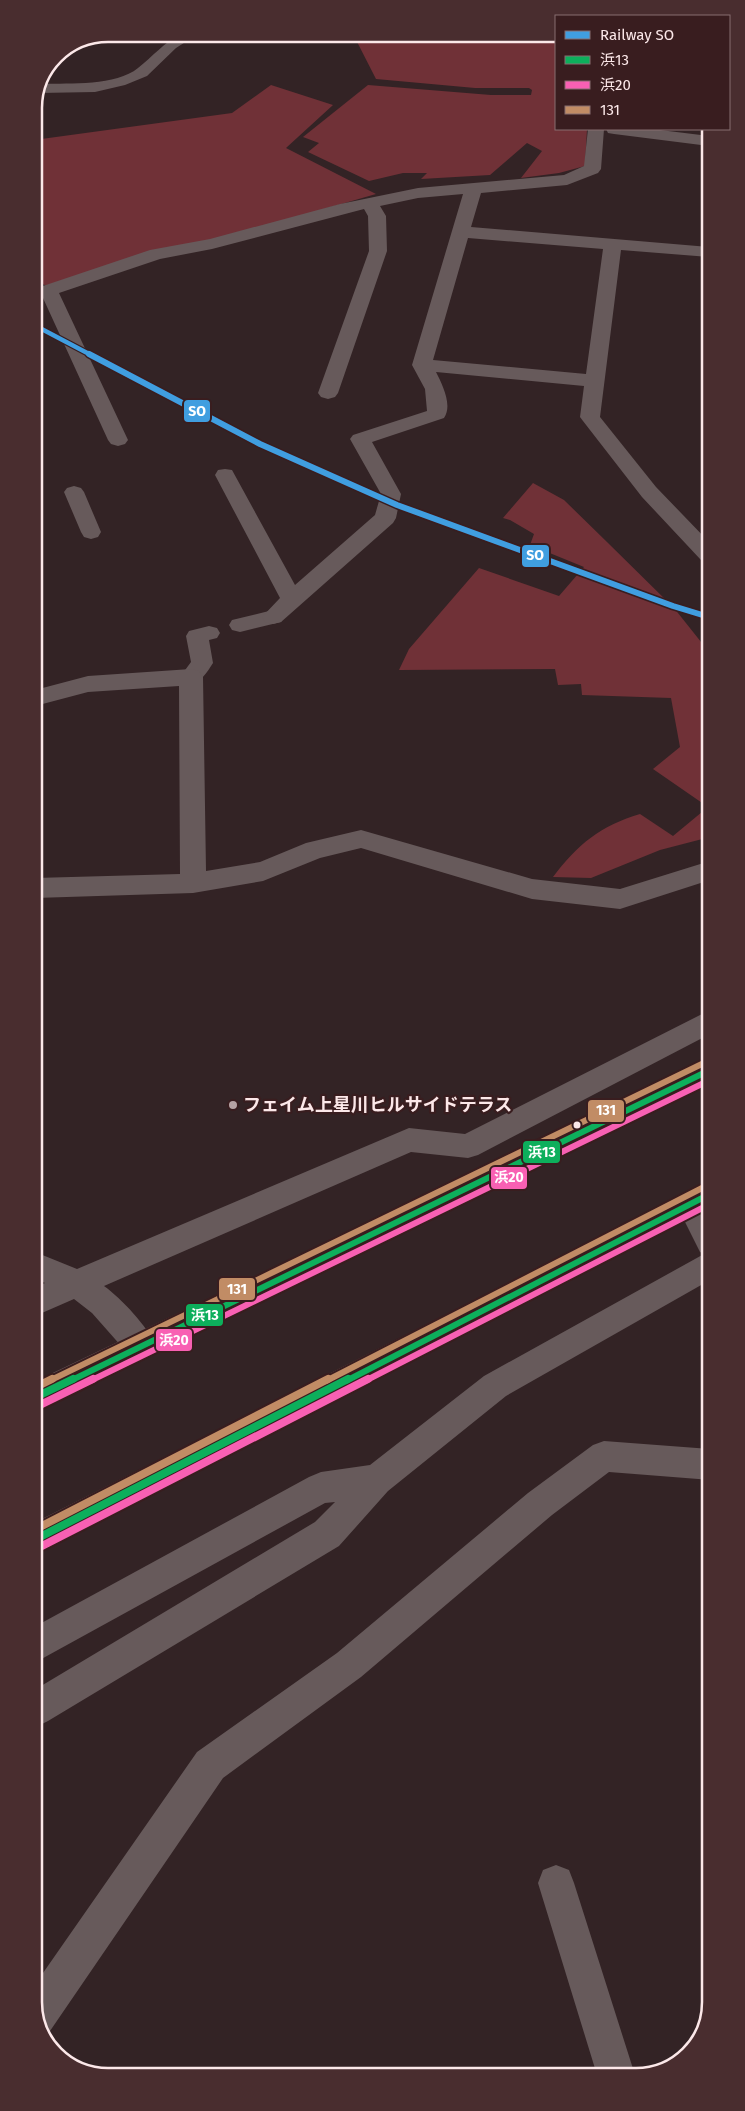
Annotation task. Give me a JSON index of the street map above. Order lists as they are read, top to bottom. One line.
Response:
{"places":["フェイム上星川ヒルサイドテラス"],"lines":["rail line SO","transit line 131","transit line 浜13","transit line 浜20"],"legend":["Railway SO","浜13","浜20","131"]}
